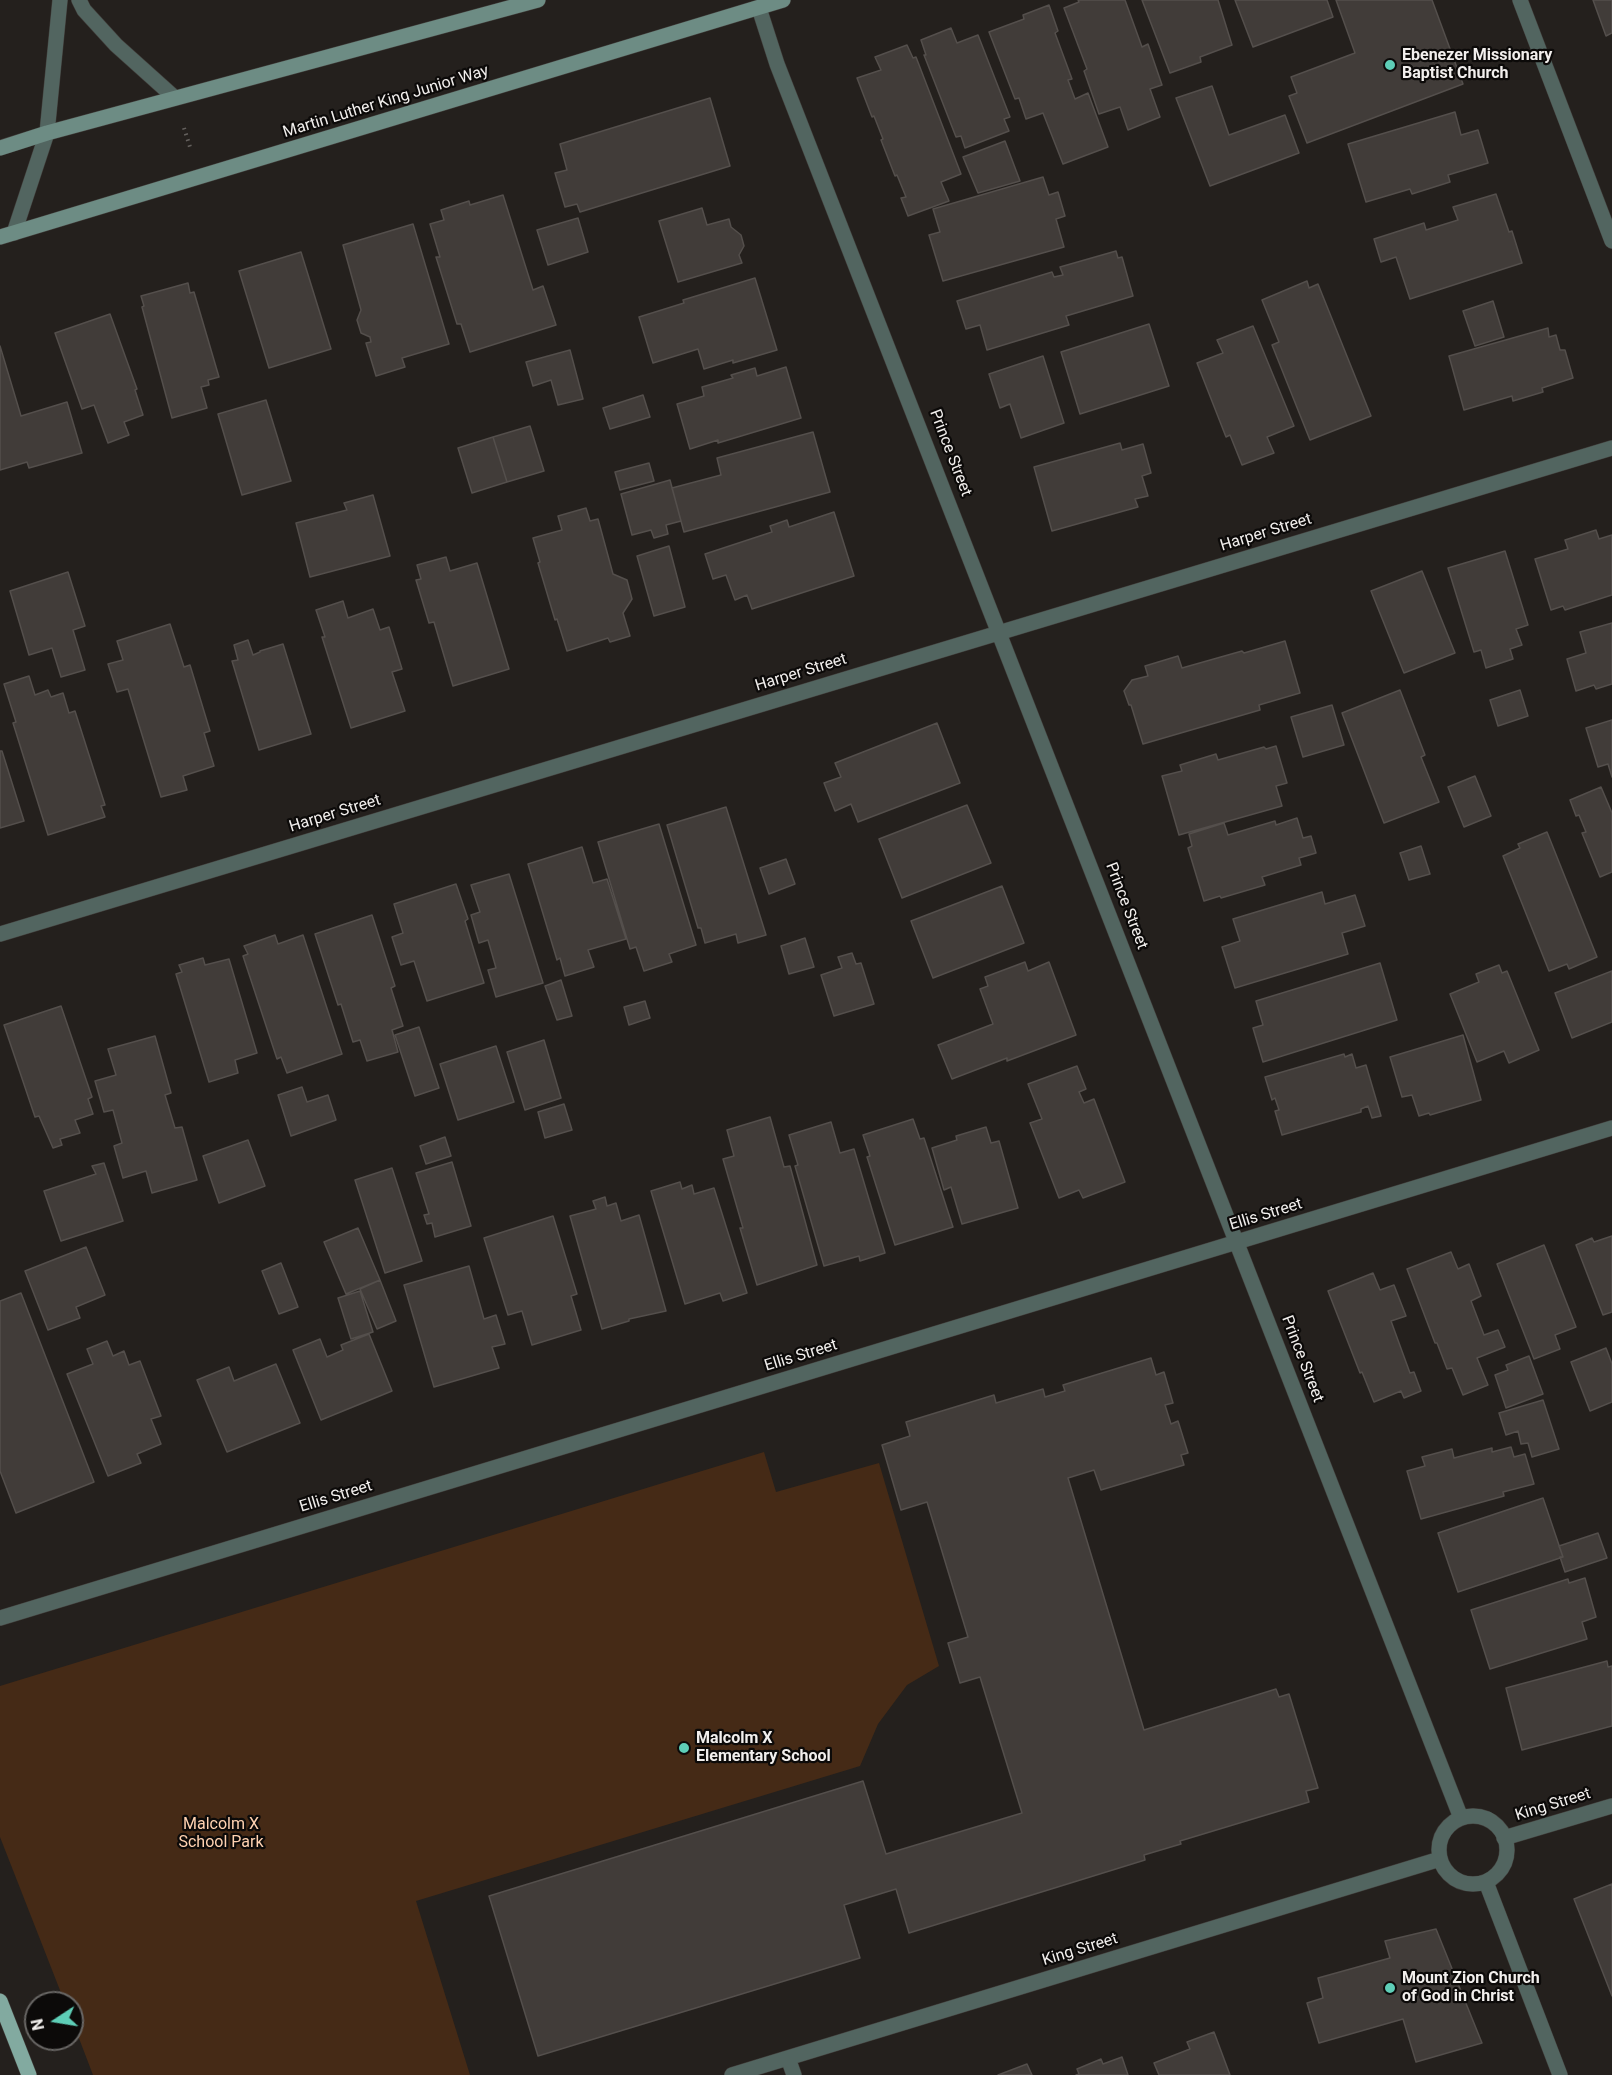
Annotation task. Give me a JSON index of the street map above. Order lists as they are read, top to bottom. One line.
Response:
{"streets":{"street":["Martin Luther King Junior Way","Prince Street","Harper Street","Ellis Street","King Street"]},"crossings":[["Martin Luther King Junior Way","Prince Street"],["Prince Street","Harper Street"],["Prince Street","Ellis Street"],["Prince Street","King Street"]],"parks":["Malcolm X School Park"],"places":["Ebenezer Missionary Baptist Church","Malcolm X Elementary School","Mount Zion Church of God in Christ"],"north":"left"}
